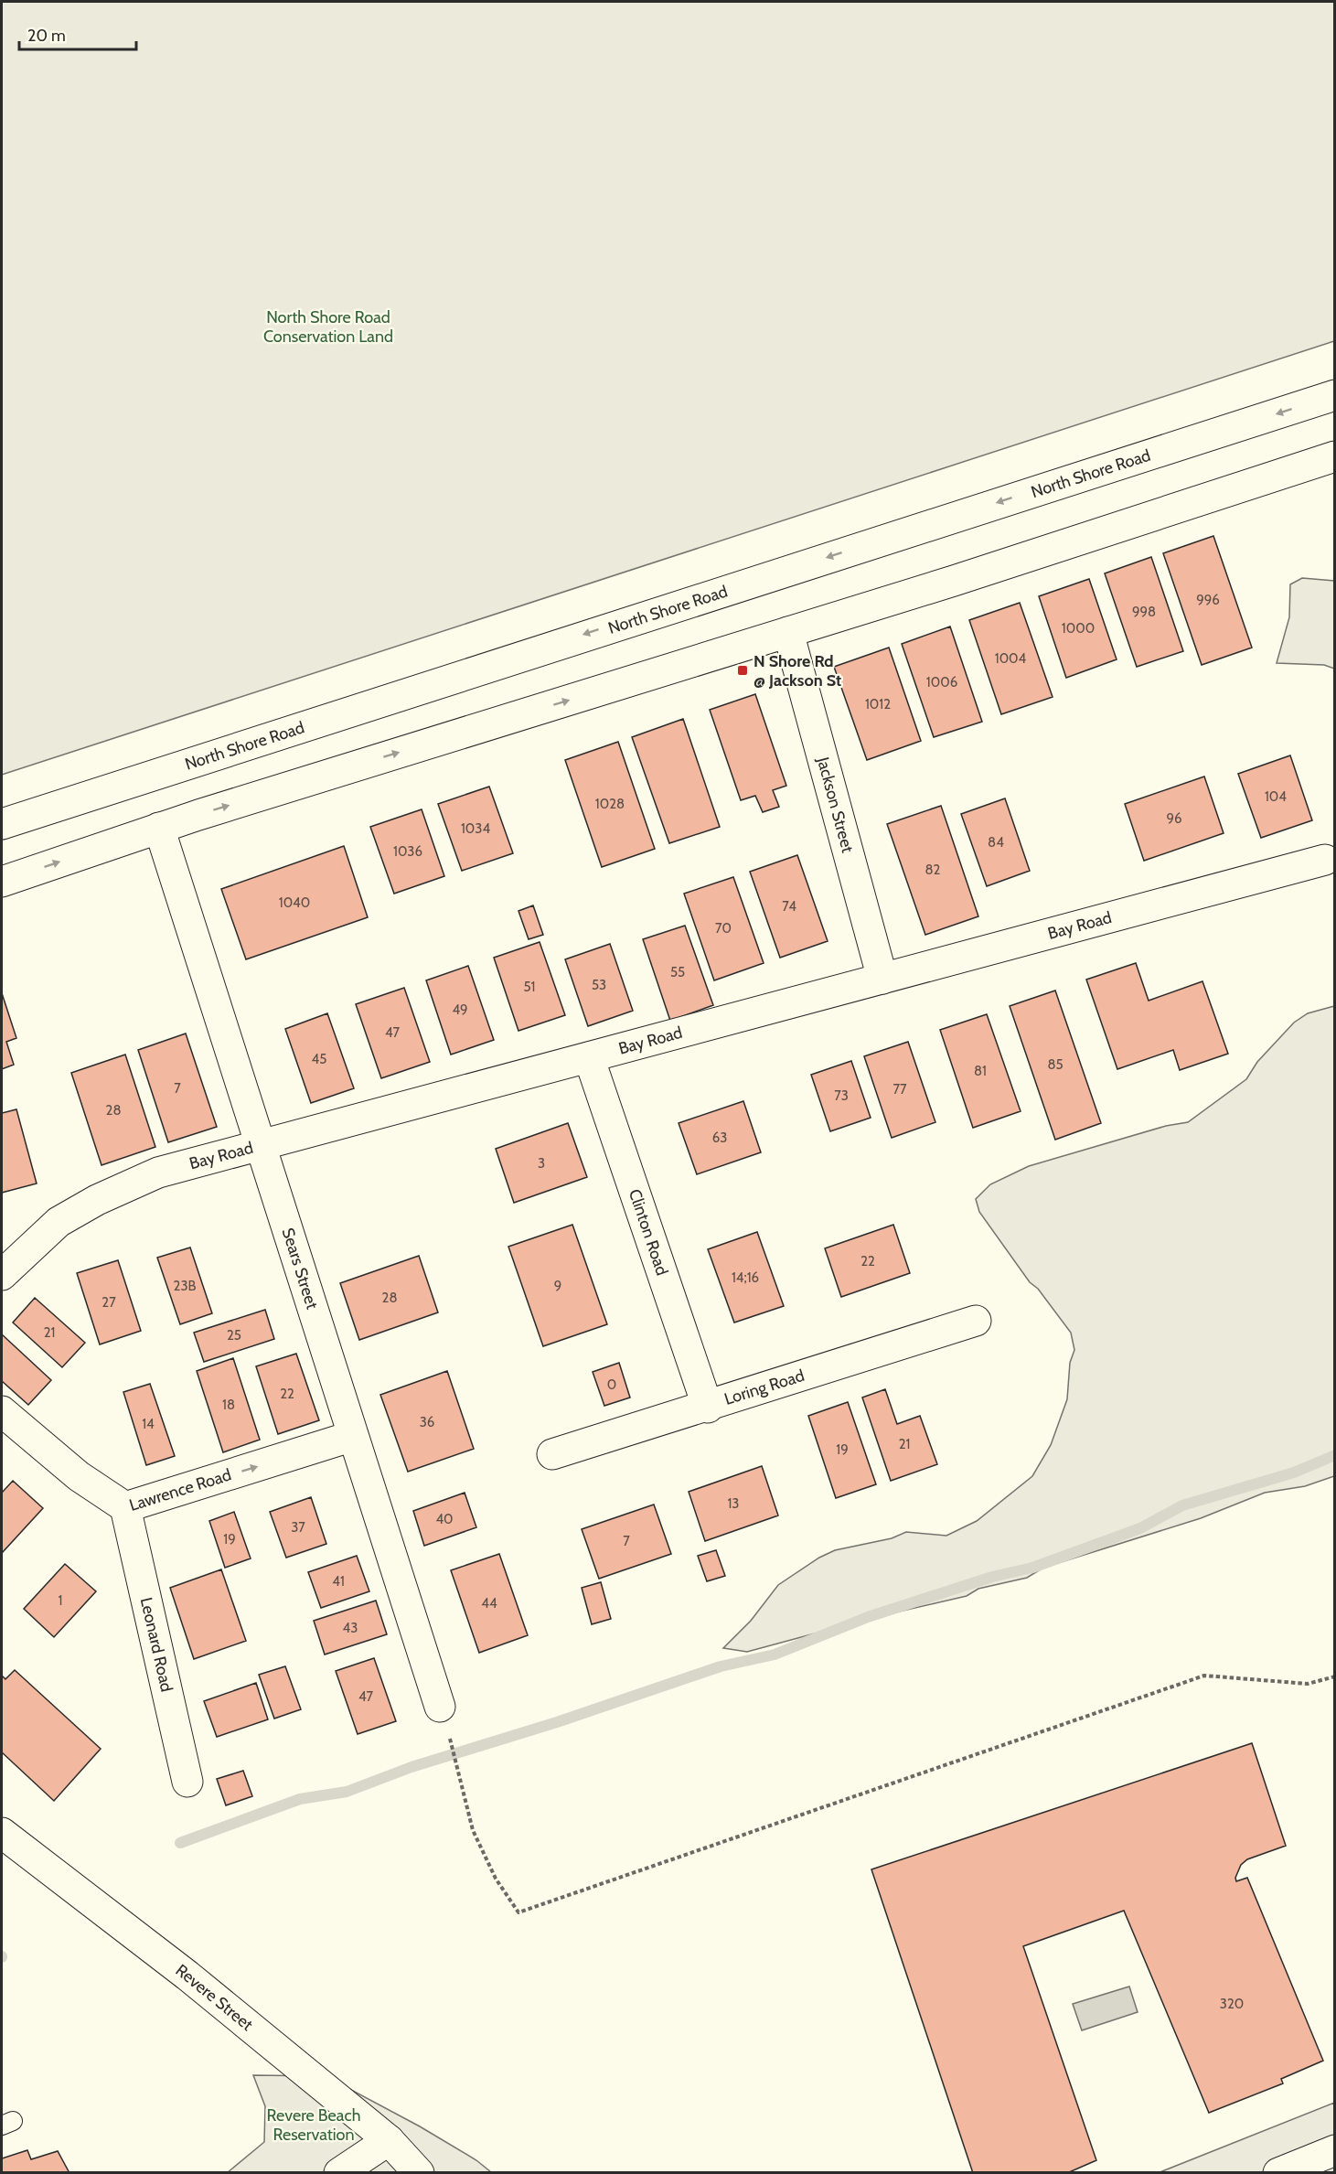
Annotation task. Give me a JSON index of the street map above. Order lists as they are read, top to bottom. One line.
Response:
{"streets":{"main road":["North Shore Road","Jackson Street","Bay Road","Clinton Road","Sears Street","Loring Road","Lawrence Road","Leonard Road","Revere Street"]},"crossings":[["Jackson Street","Bay Road"],["Bay Road","Clinton Road"],["Bay Road","Sears Street"],["Clinton Road","Loring Road"],["Sears Street","Lawrence Road"],["Lawrence Road","Leonard Road"]],"one_way":["Lawrence Road"],"parks":["North Shore Road Conservation Land","Revere Beach Reservation"],"places":{"transit":["N Shore Rd @ Jackson St"]},"house_numbers":["996","998","1000","1004","1006","1012","104","1028","96","1034","84","1036","82","1040","74","70","55","53","51","49","47","45","85","81","7","77","73","28","63","3","22","14;16","23B","9","28","27","21","25","0","22","18","36","14","21","19","13","40","37","19","7","41","1","44","43","47","320"],"scale_bar":"20 m"}
